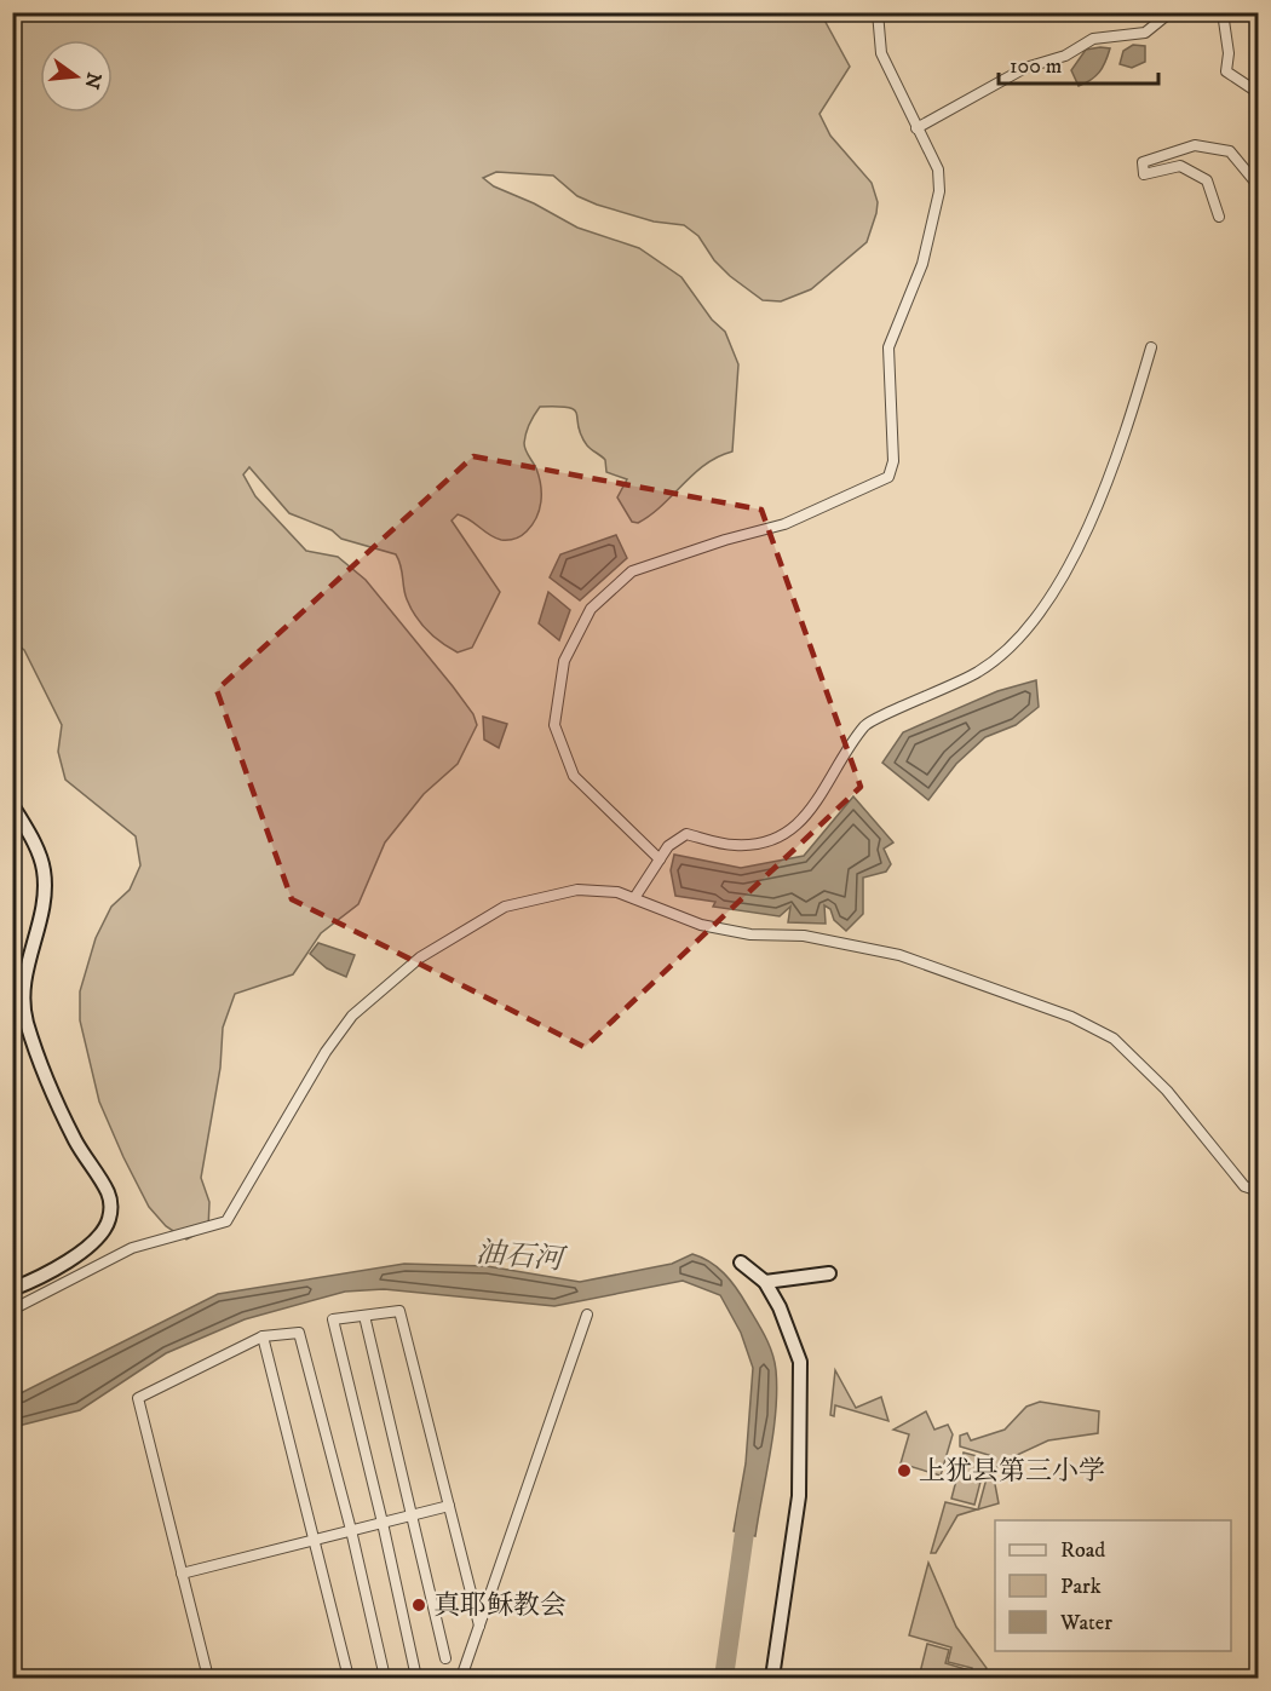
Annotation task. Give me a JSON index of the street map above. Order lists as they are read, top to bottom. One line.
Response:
{"water":["油石河"],"places":["上犹县第三小学","真耶稣教会"],"legend":["Road","Park","Water"],"scale_bar":"100 m","north":"right"}
